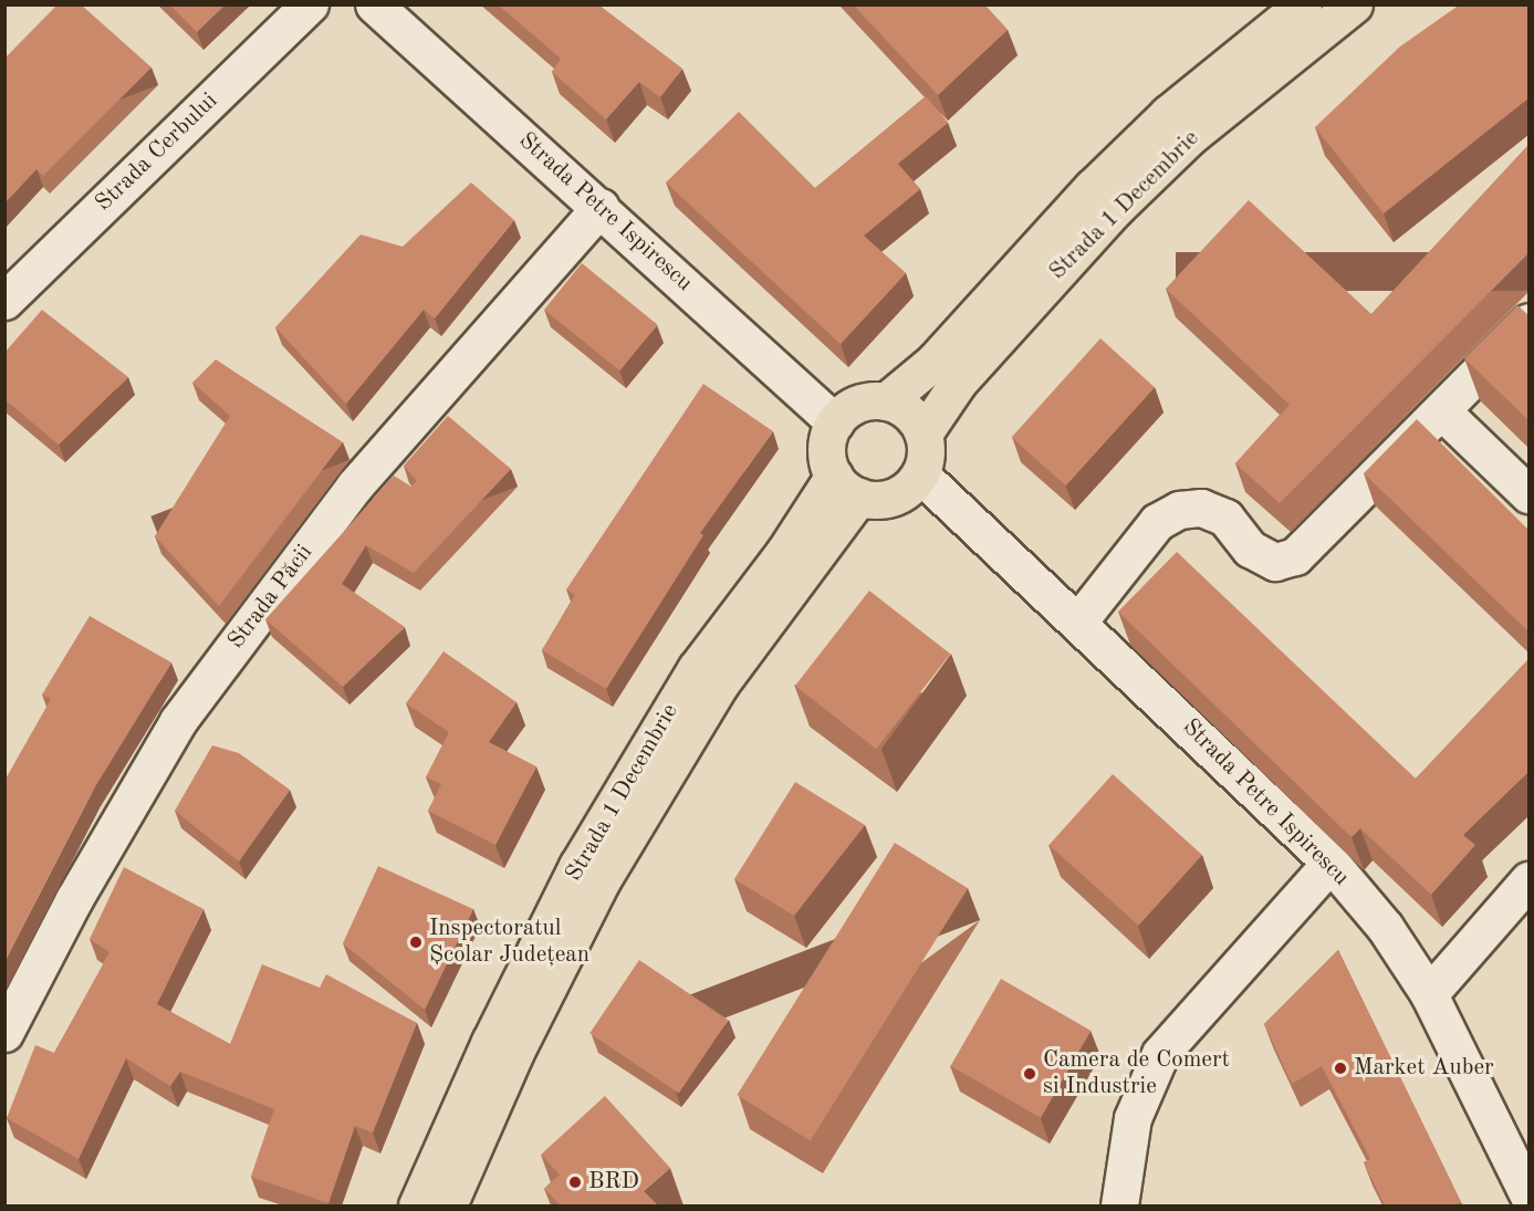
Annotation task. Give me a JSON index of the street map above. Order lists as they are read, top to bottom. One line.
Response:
{"streets":{"main road":["Strada 1 Decembrie"],"street":["Strada Cerbului","Strada Petre Ispirescu","Strada Păcii"]},"crossings":[["Strada 1 Decembrie","Strada Petre Ispirescu"],["Strada Petre Ispirescu","Strada Păcii"]],"places":["Inspectoratul Școlar Județean","Market Auber","Camera de Comert si Industrie","BRD"]}
